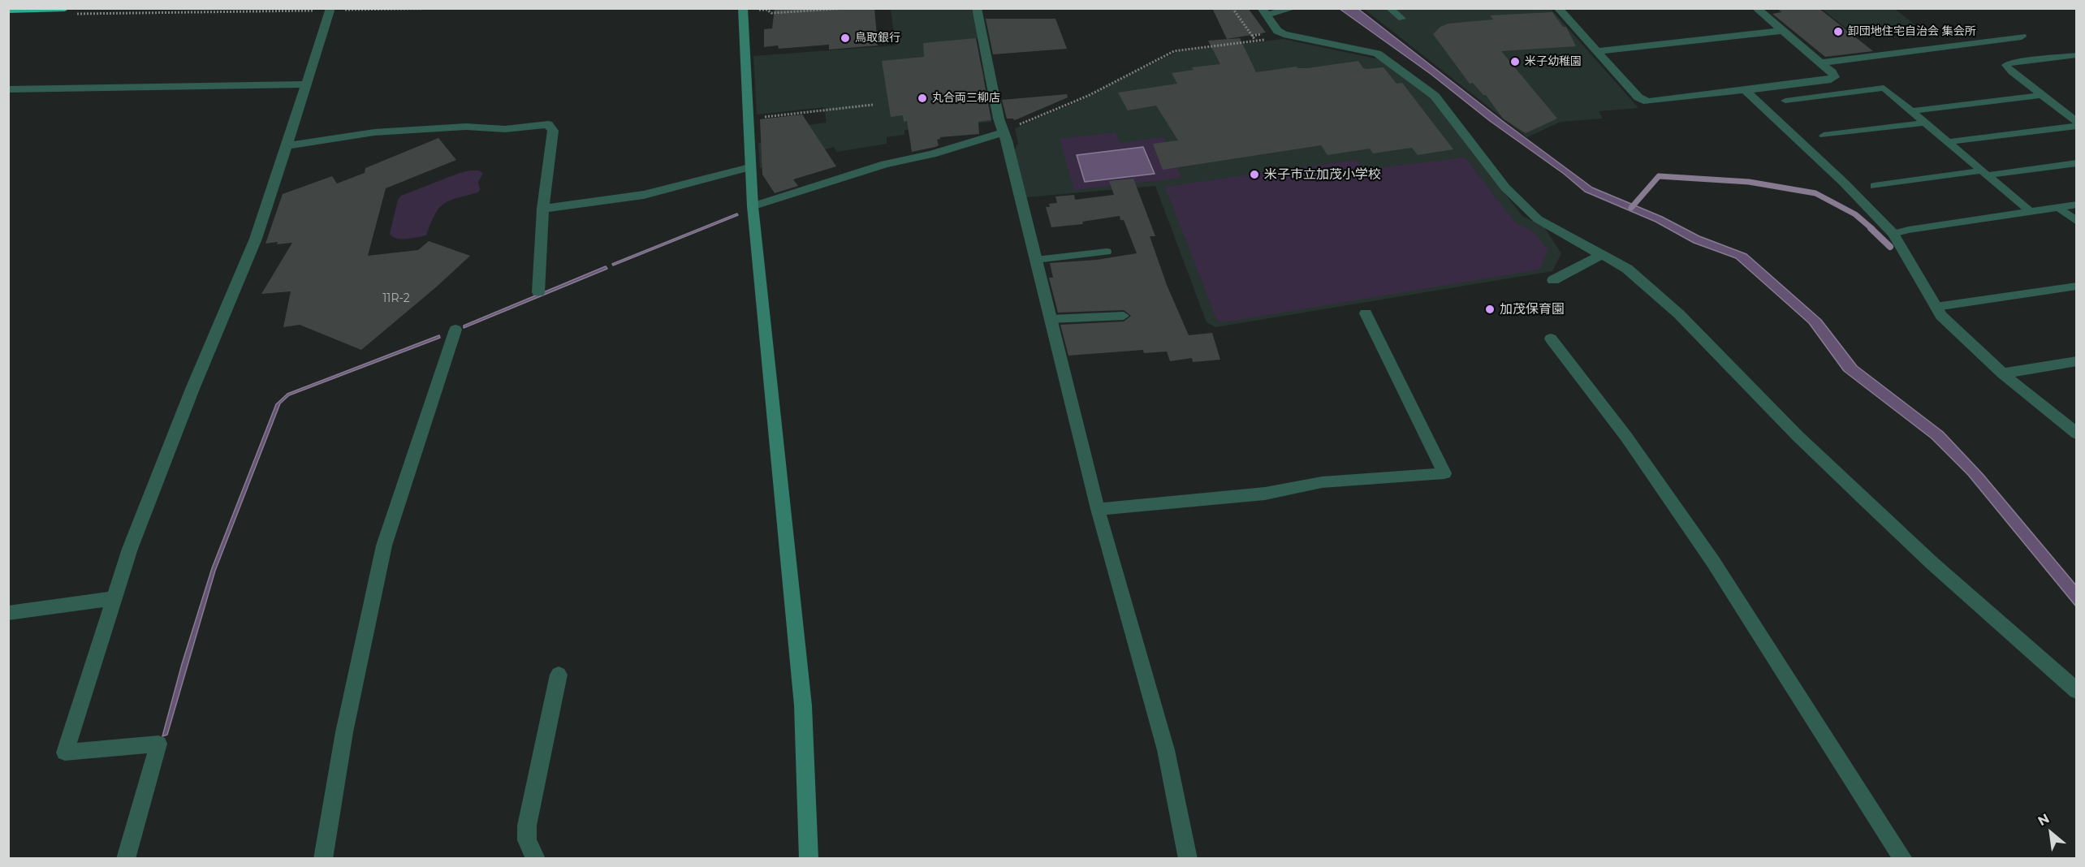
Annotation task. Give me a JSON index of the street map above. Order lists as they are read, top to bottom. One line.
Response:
{"places":["卸団地住宅自治会 集会所","鳥取銀行","米子幼稚園","丸合両三柳店","米子市立加茂小学校","加茂保育園"],"house_numbers":["11R-2"],"north":"top left"}
